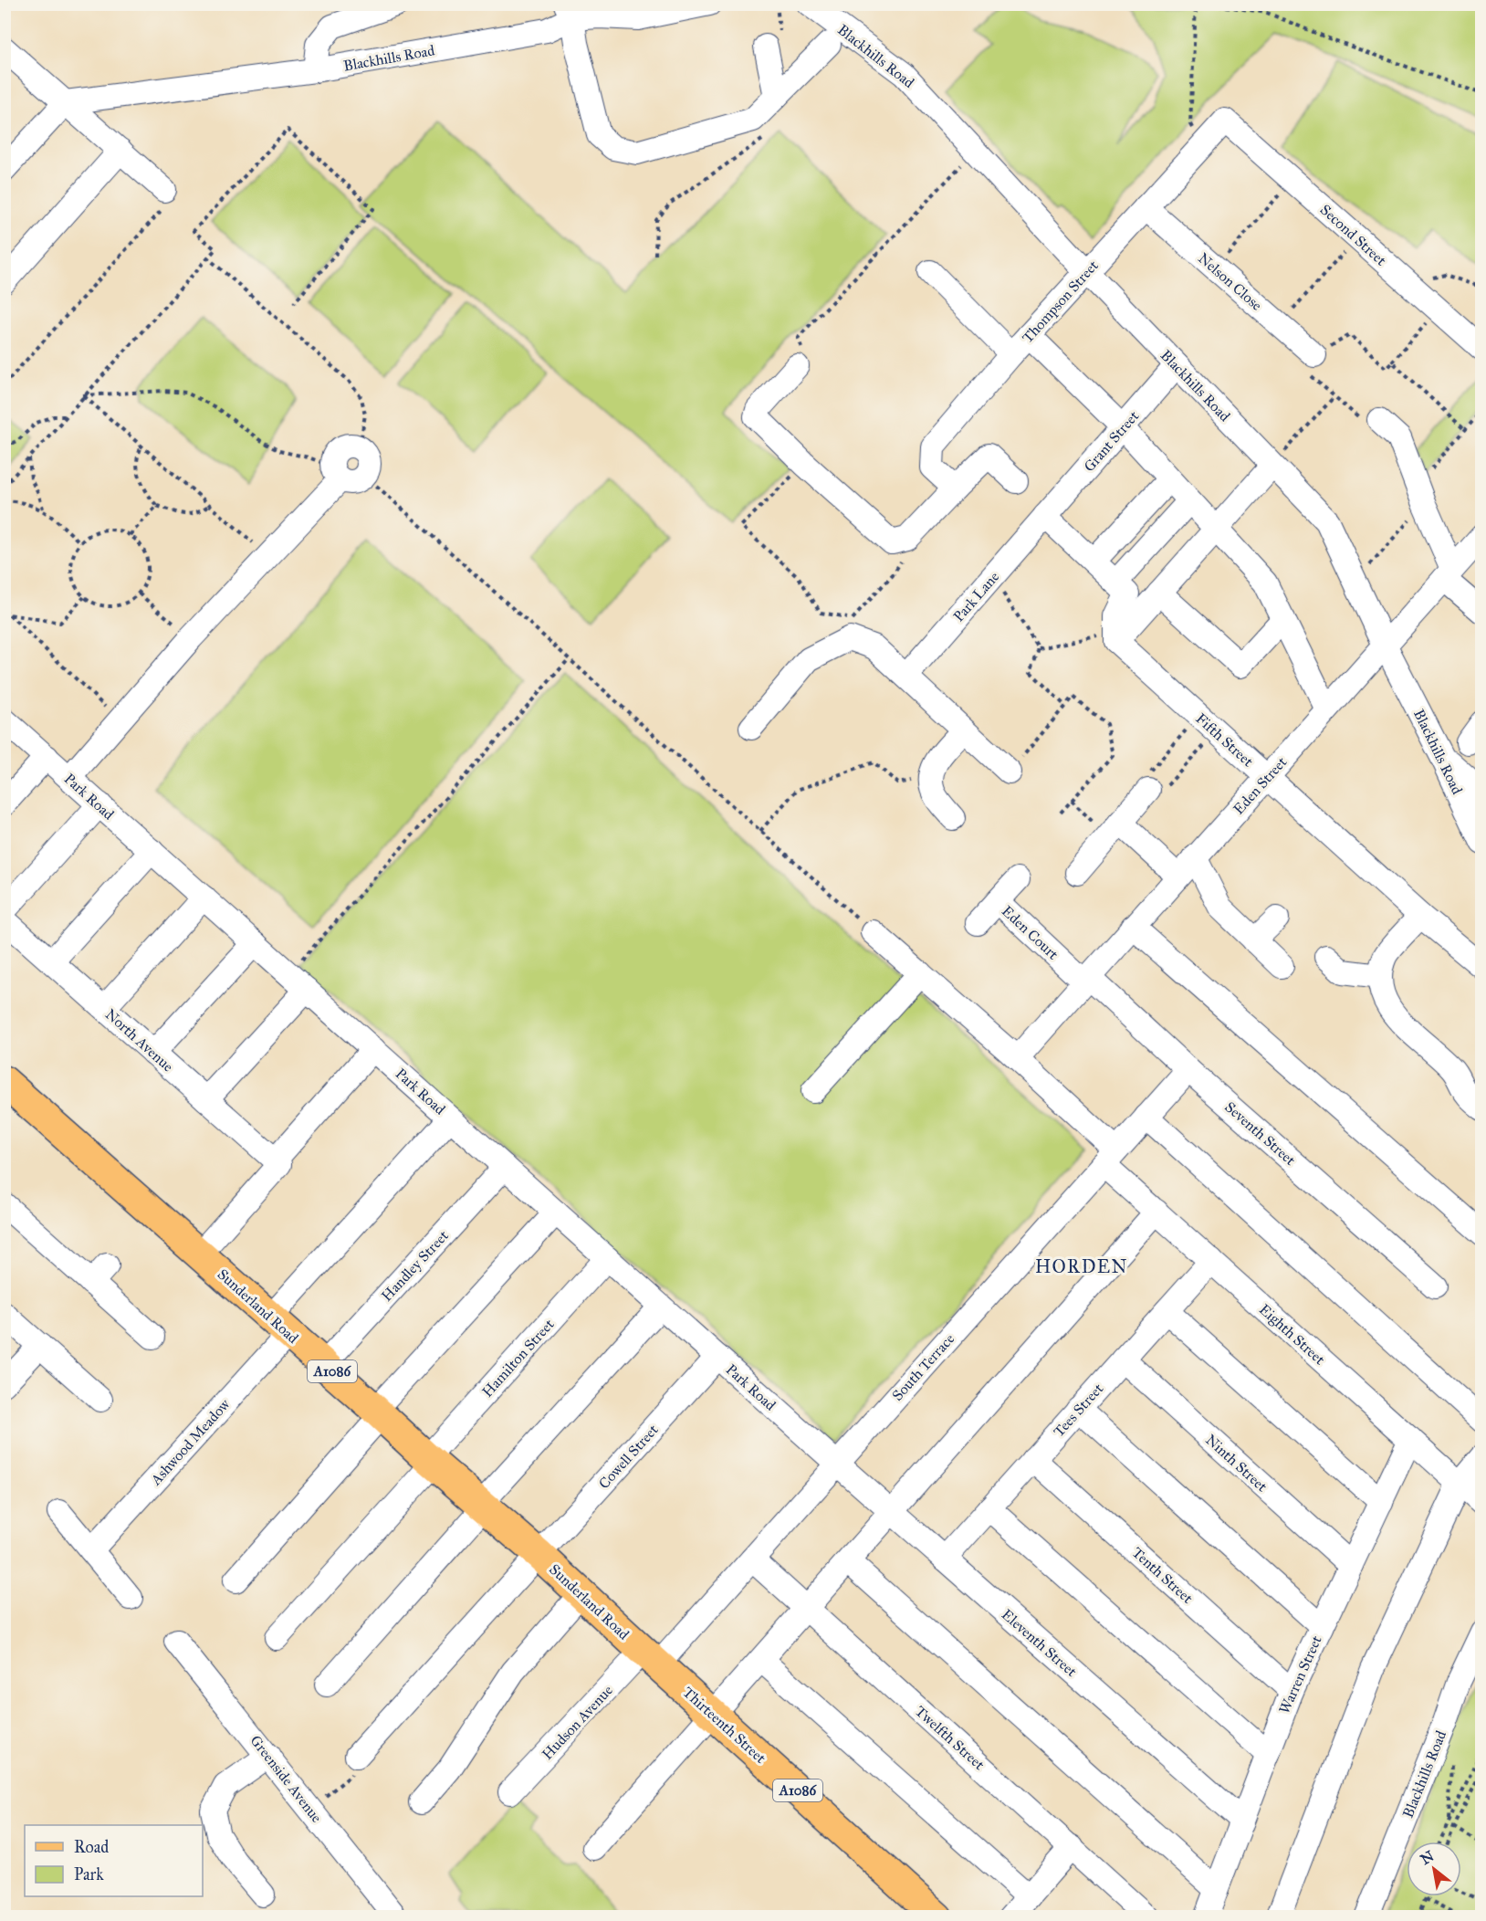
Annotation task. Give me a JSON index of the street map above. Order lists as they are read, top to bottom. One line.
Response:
{"streets":{"main road":["Sunderland Road","A1086","Thirteenth Street"],"street":["Blackhills Road","Second Street","Nelson Close","Thompson Street","Grant Street","Park Lane","Fifth Street","Eden Street","Park Road","Eden Court","North Avenue","Seventh Street","Handley Street","Eighth Street","Hamilton Street","South Terrace","Tees Street","Ashwood Meadow","Cowell Street","Ninth Street","Tenth Street","Eleventh Street","Warren Street","Hudson Avenue","Twelfth Street","Greenside Avenue"]},"crossings":[["Blackhills Road","Thompson Street"],["Blackhills Road","Grant Street"],["Blackhills Road","Eden Street"],["Second Street","Thompson Street"],["Nelson Close","Thompson Street"],["Grant Street","Park Lane"],["Fifth Street","Eden Street"],["Eden Street","Eden Court"],["Eden Street","Seventh Street"],["Eden Street","Eighth Street"],["Park Road","Handley Street"],["Park Road","Hamilton Street"],["Park Road","South Terrace"],["Park Road","Ashwood Meadow"],["Park Road","Cowell Street"],["Park Road","Eleventh Street"],["Eden Court","Seventh Street"],["Seventh Street","South Terrace"],["Handley Street","Sunderland Road"],["Sunderland Road","Hamilton Street"],["Sunderland Road","South Terrace"],["Sunderland Road","Ashwood Meadow"],["Sunderland Road","Cowell Street"],["Sunderland Road","Hudson Avenue"],["Sunderland Road","Thirteenth Street"],["Eighth Street","South Terrace"],["Eighth Street","Tees Street"],["Eighth Street","Warren Street"],["South Terrace","Eleventh Street"],["South Terrace","Hudson Avenue"],["South Terrace","Thirteenth Street"],["South Terrace","Twelfth Street"],["Tees Street","Ninth Street"],["Tees Street","Tenth Street"],["Tees Street","Eleventh Street"],["Ninth Street","Warren Street"],["Tenth Street","Warren Street"],["Eleventh Street","Warren Street"],["Hudson Avenue","Thirteenth Street"]],"districts":["HORDEN"],"legend":["Road","Park"],"north":"top left"}
